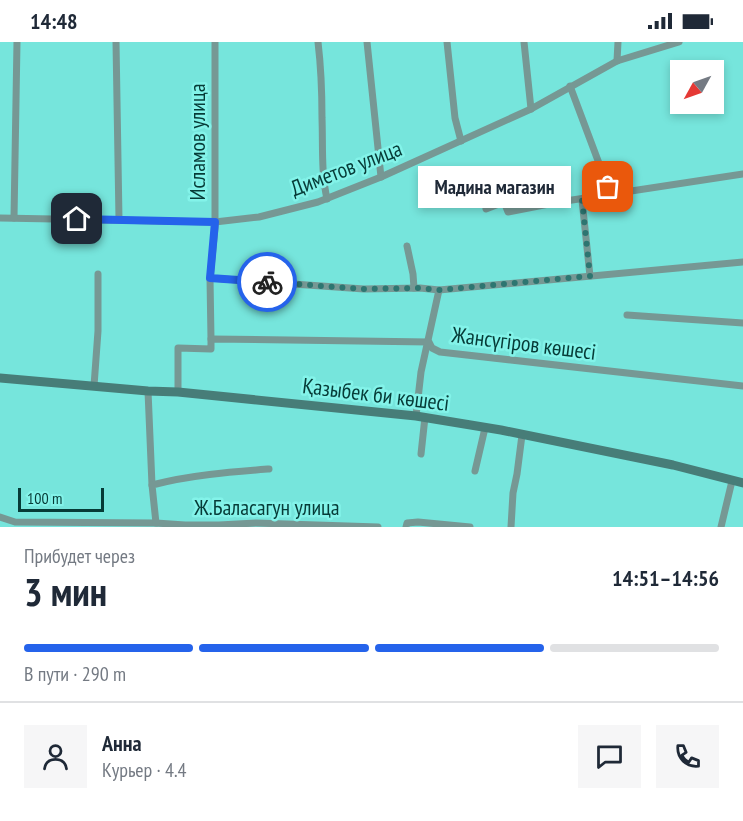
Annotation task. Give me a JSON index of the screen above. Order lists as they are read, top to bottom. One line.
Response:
{"streets":{"main road":["Қазыбек би көшесі"],"street":["Исламов улица","Диметов улица","Жансүгіров көшесі","Ж.Баласагун улица"]},"crossings":[["Исламов улица","Диметов улица"],["Исламов улица","Жансүгіров көшесі"],["Жансүгіров көшесі","Қазыбек би көшесі"]],"places":["Мадина магазин"],"scale_bar":"100 m","north":"bottom left","page":{"status":"14:48","bubble":"Мадина магазин","scale":"100 m","heading":["3 мин","Прибудет через","14:51–14:56"],"panel":["Анна","Курьер · 4.4"],"bar":"В пути · 290 m"}}
